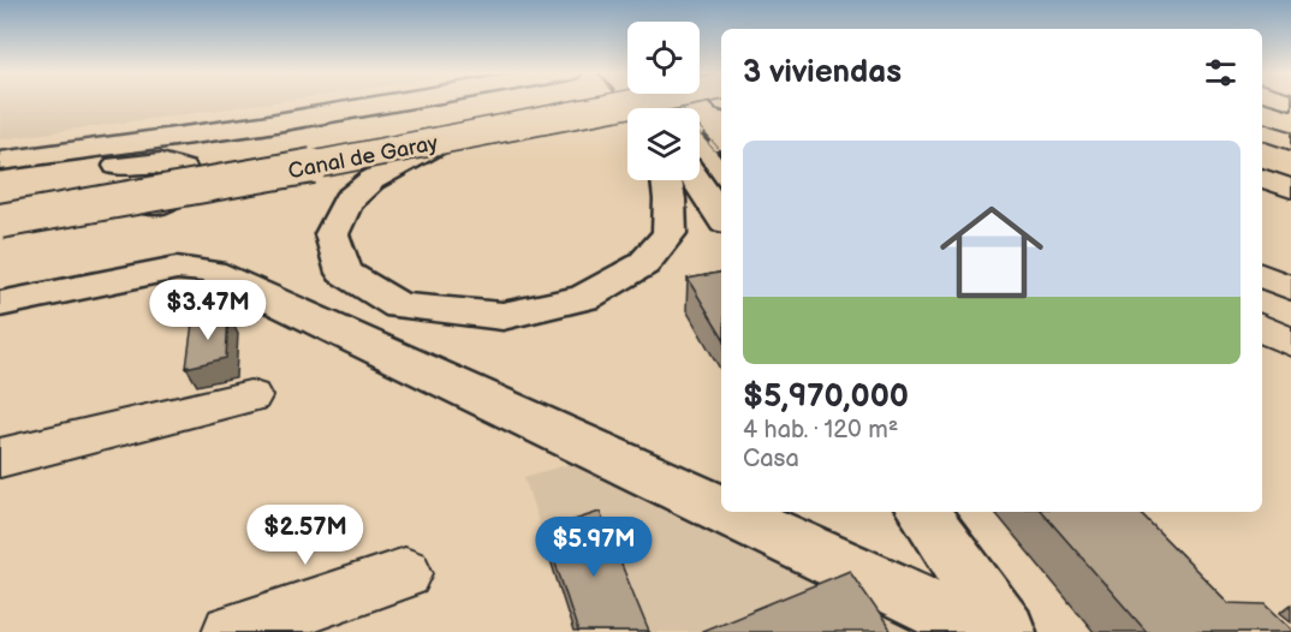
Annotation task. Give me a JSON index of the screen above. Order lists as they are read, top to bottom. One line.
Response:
{"streets":{"main road":["Canal de Garay"]},"page":{"heading":"3 viviendas","list":[{"name":"$5,970,000","note":"4 hab. · 120 m² · Casa"}],"price":["$3.47M","$2.57M","$5.97M"]}}
